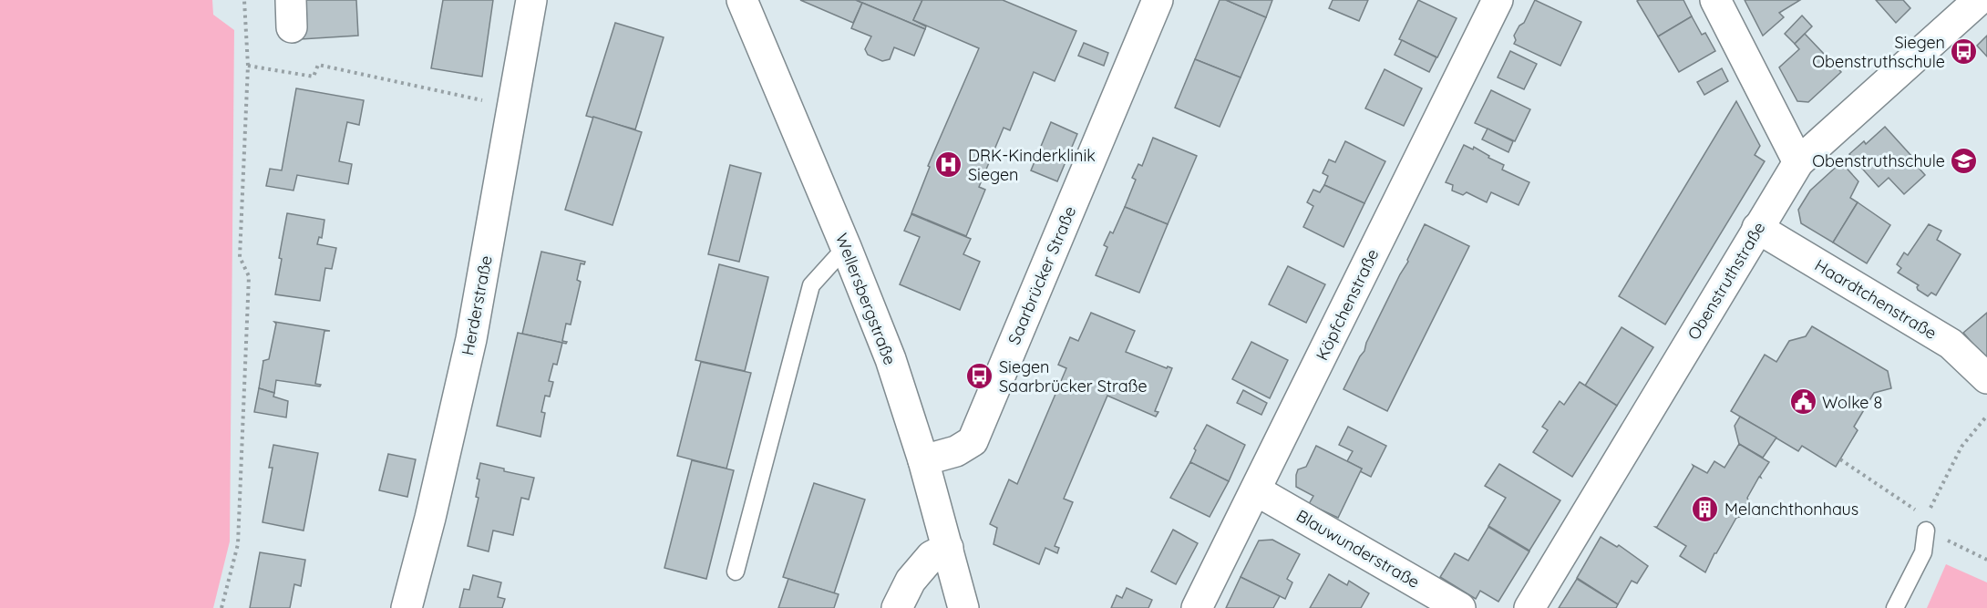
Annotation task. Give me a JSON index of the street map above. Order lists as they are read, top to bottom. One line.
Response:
{"streets":{"street":["Saarbrücker Straße","Obenstruthstraße","Wellersbergstraße","Haardtchenstraße","Köpfchenstraße","Herderstraße","Blauwunderstraße"]},"crossings":[["Saarbrücker Straße","Wellersbergstraße"],["Obenstruthstraße","Haardtchenstraße"],["Köpfchenstraße","Blauwunderstraße"]],"places":{"bus stop":["Siegen Obenstruthschule","Siegen Saarbrücker Straße"],"school or university":["Obenstruthschule"],"hospital":["DRK-Kinderklinik Siegen"],"public building":["Wolke 8"],"building":["Melanchthonhaus"]}}
